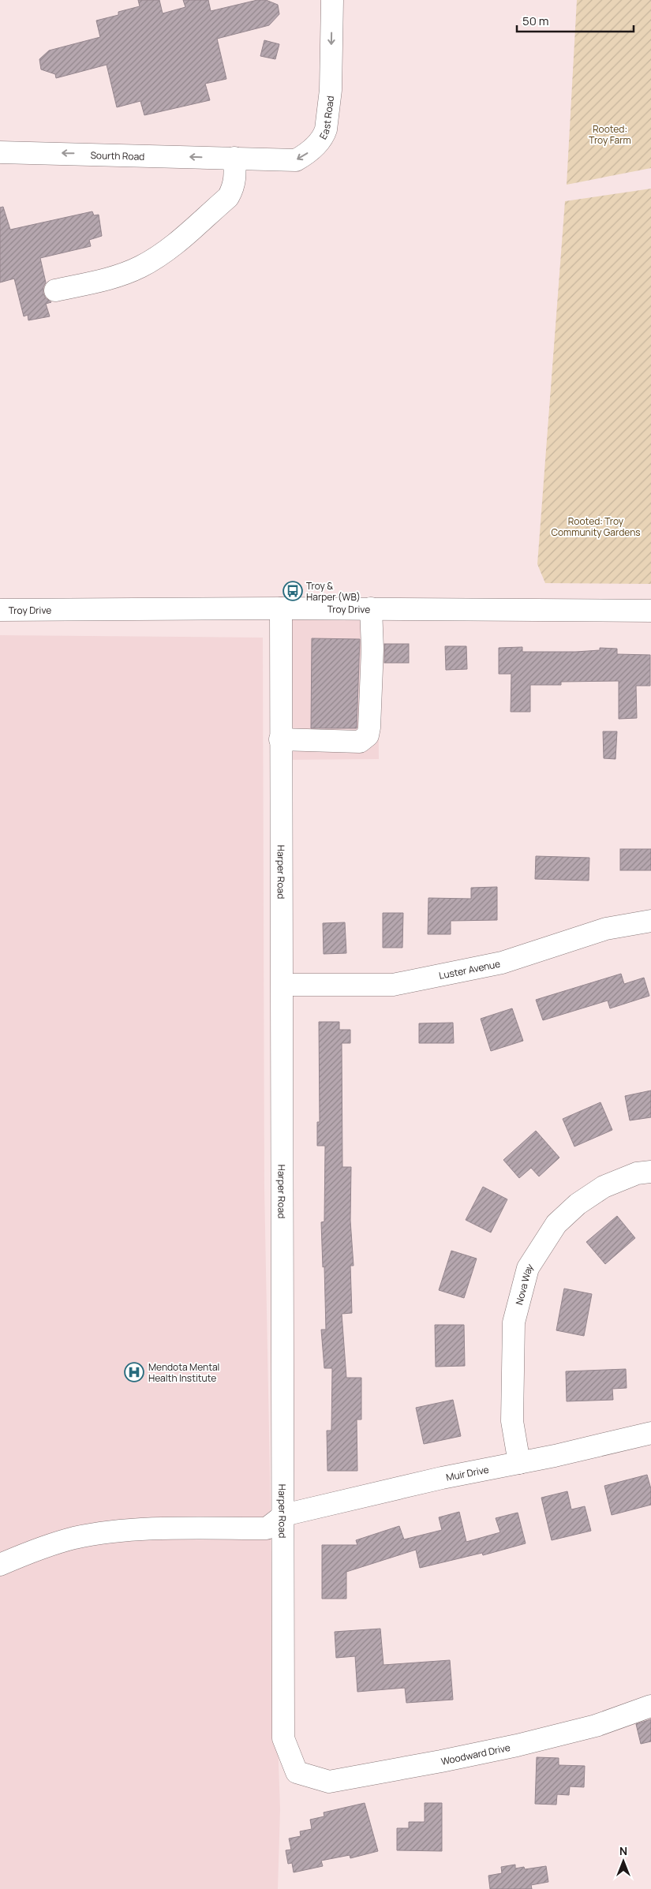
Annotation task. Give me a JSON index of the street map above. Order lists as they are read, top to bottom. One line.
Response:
{"streets":{"street":["East Road","Sourth Road","Troy Drive","Harper Road","Luster Avenue","Nova Way","Muir Drive","Woodward Drive"]},"crossings":[["East Road","Sourth Road"],["Troy Drive","Harper Road"],["Harper Road","Luster Avenue"],["Harper Road","Muir Drive"],["Harper Road","Woodward Drive"],["Nova Way","Muir Drive"]],"one_way":["Sourth Road"],"parks":["Rooted: Troy Farm","Rooted: Troy Community Gardens"],"places":{"bus stop":["Troy & Harper (WB)"],"hospital":["Mendota Mental Health Institute"]},"scale_bar":"50 m","north":"top"}
